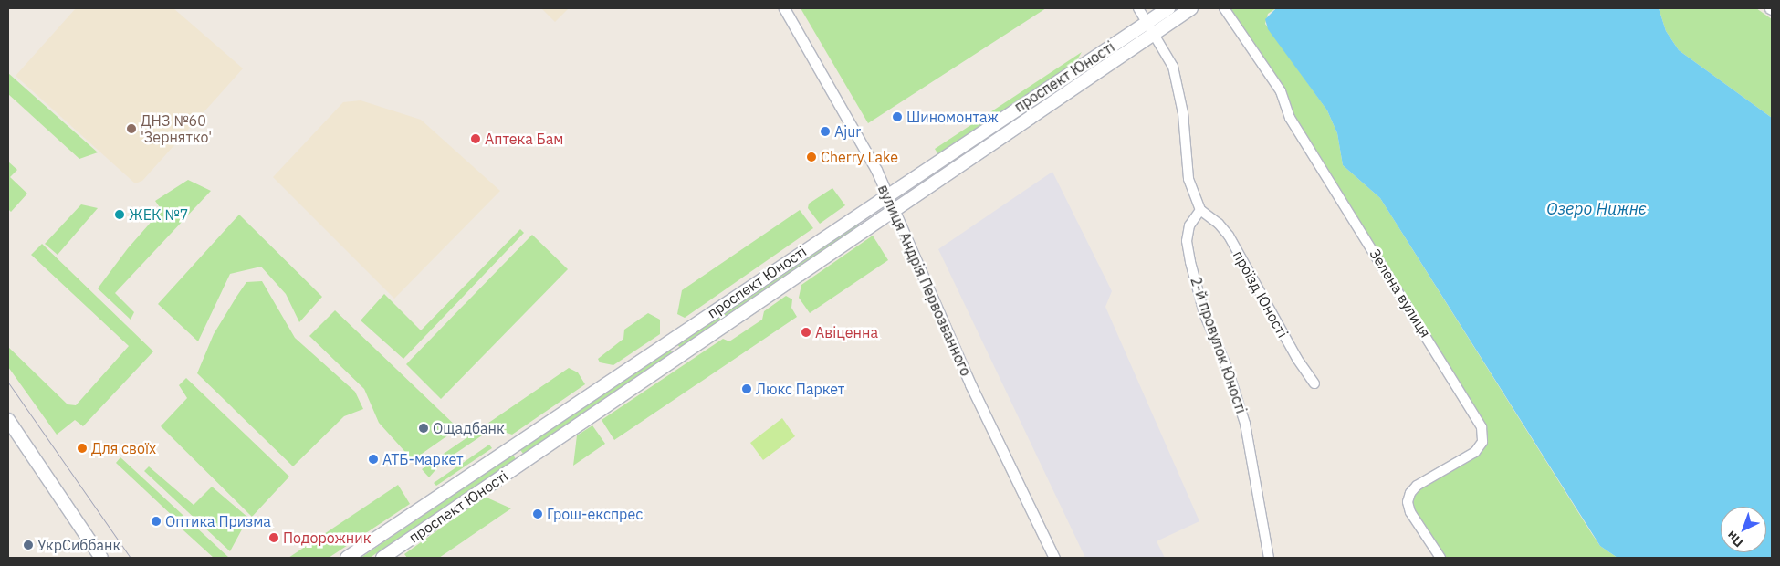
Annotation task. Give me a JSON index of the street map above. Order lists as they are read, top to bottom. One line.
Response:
{"streets":{"main road":["проспект Юності"],"street":["вулиця Андрія Первозванного","Зелена вулиця","проїзд Юності","2-й провулок Юності"]},"crossings":[["проспект Юності","вулиця Андрія Первозванного"],["проїзд Юності","2-й провулок Юності"]],"water":["Озеро Нижнє"],"places":["Шиномонтаж","ДНЗ №60 'Зернятко'","Ajur","Аптека Бам","Cherry Lake","ЖЕК №7","Авіценна","Люкс Паркет","Ощадбанк","Для своїх","АТБ-маркет","Грош-експрес","Оптика Призма","Подорожник","УкрСиббанк"],"north":"bottom left"}
